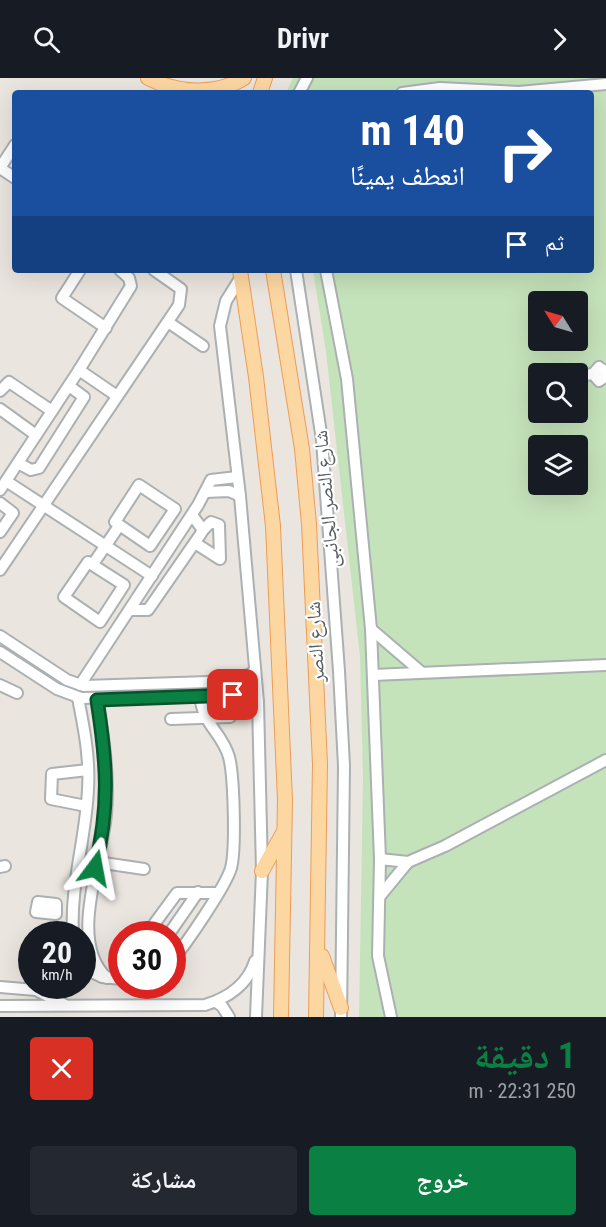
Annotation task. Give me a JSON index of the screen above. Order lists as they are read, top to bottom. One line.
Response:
{"streets":{"main road":["شارع النصر"],"street":["شارع النصر الجانبى"]},"north":"top left","page":{"header":"Drivr","turn":["140 m","انعطف يمينًا"],"then":"ثم","speed":"20 km/h","limit":"30","heading":["1 دقيقة","250 m · 22:31"],"buttons":["خروج","مشاركة"]}}
